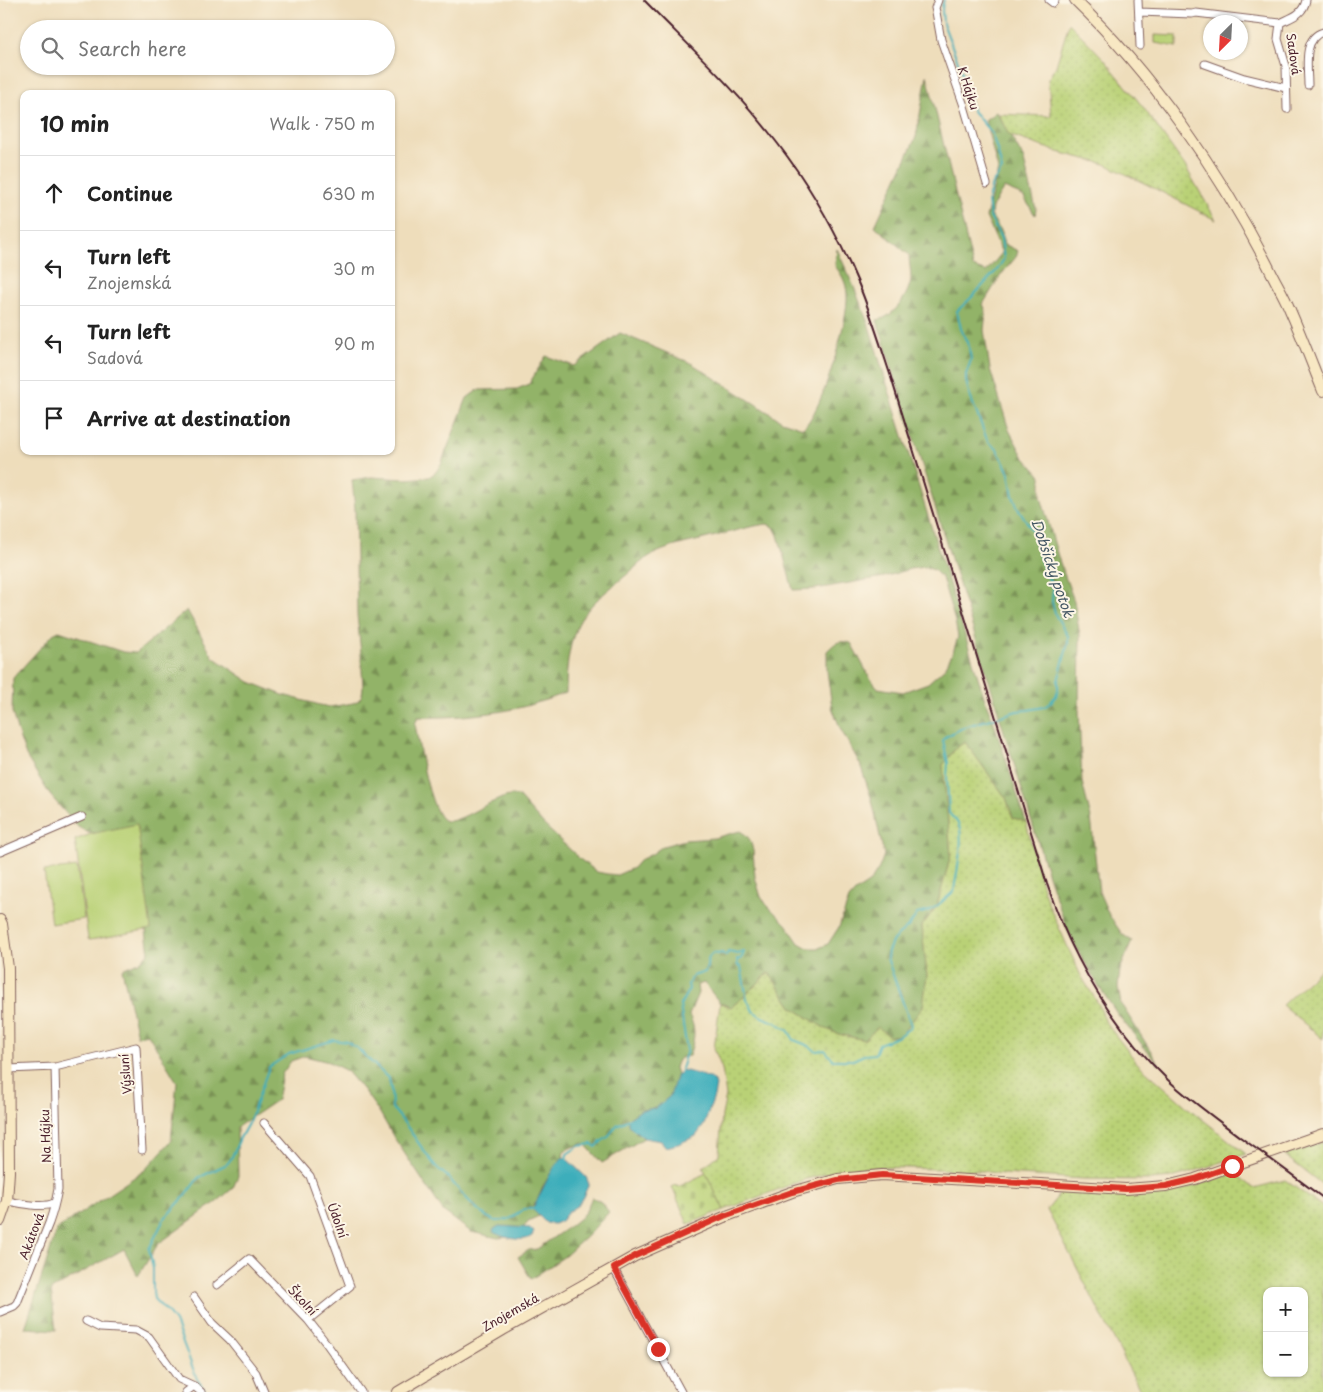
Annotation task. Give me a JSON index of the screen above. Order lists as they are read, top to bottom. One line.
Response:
{"streets":{"main road":["Znojemská"],"street":["Sadová","K Hájku","Výsluní","Na Hájku","Údolní","Akátová","Školní"]},"crossings":[["Výsluní","Na Hájku"],["Na Hájku","Akátová"],["Údolní","Školní"]],"water":["Dobšický potok"],"north":"bottom left","page":{"search":"Search here","heading":["10 min","Walk · 750 m"],"list":[["Continue","630 m"],["Turn left","Znojemská","30 m"],["Turn left","Sadová","90 m"],"Arrive at destination"],"map_buttons":["+","−"]}}
